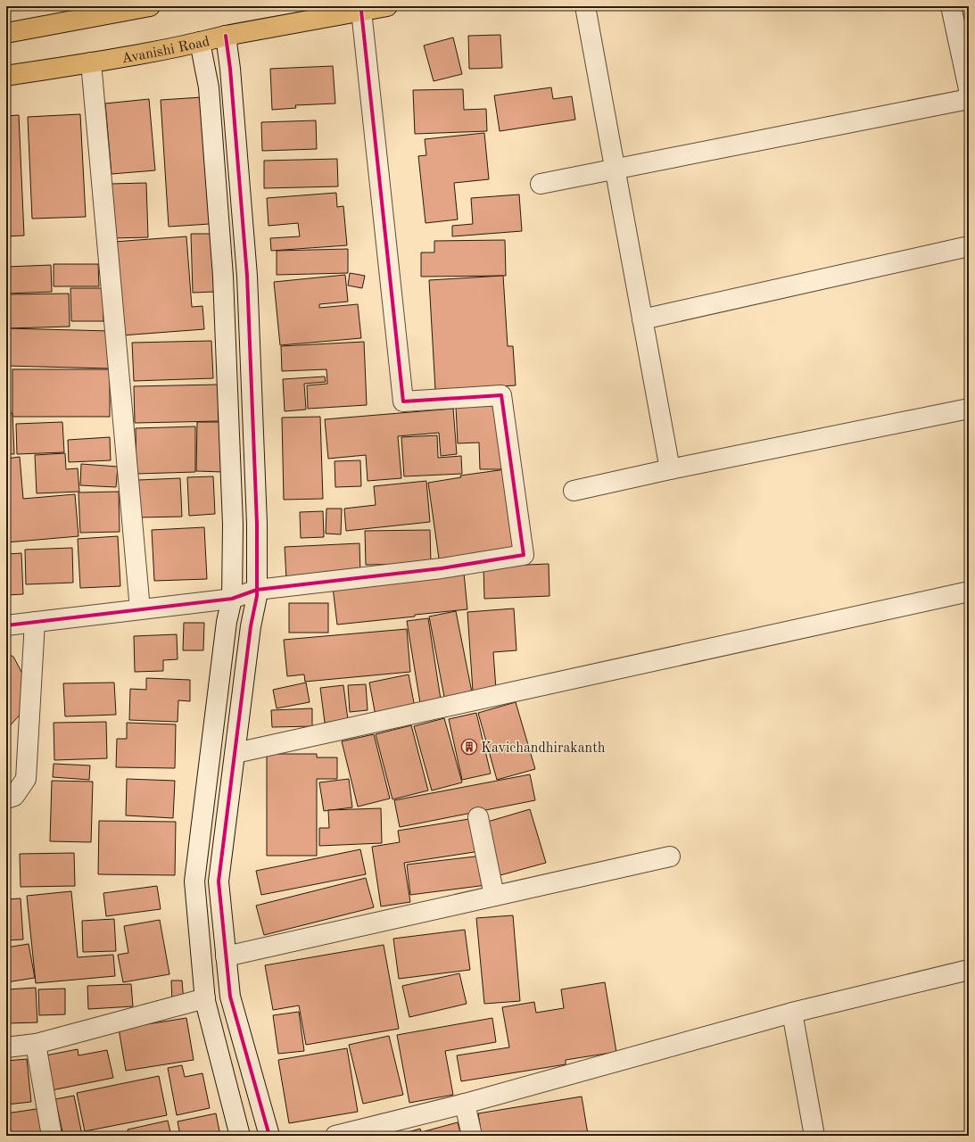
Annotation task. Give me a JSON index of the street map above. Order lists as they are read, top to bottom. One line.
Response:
{"streets":{"main road":["Avanishi Road"]},"places":{"building":["Kavichandhirakanth"]}}
